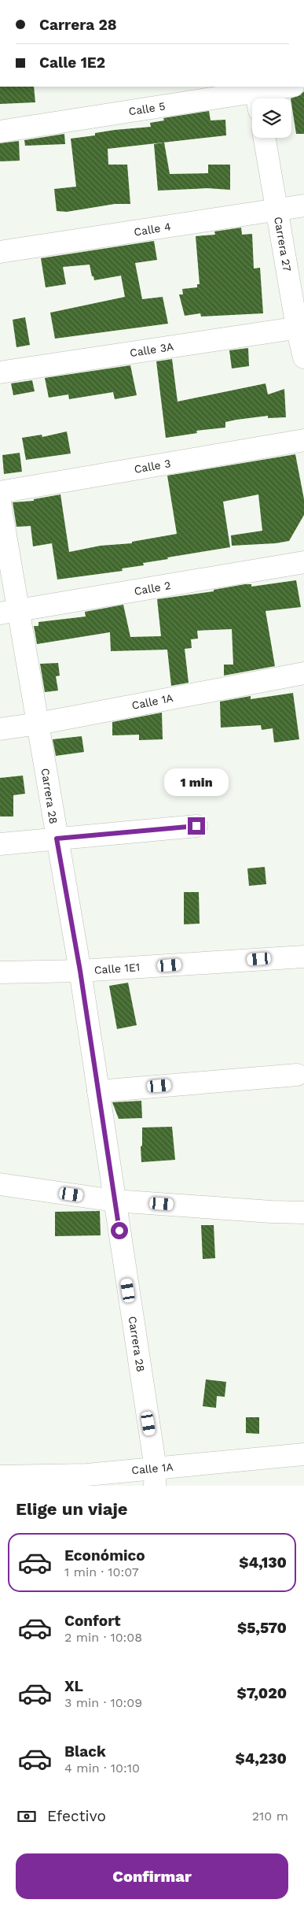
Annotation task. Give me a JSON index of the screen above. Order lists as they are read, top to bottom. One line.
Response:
{"streets":{"street":["Calle 5","Calle 4","Carrera 27","Calle 3A","Calle 3","Calle 2","Calle 1A","Carrera 28","Calle 1E1"]},"crossings":[["Calle 4","Carrera 27"],["Carrera 27","Calle 3A"],["Calle 2","Carrera 28"],["Calle 1A","Carrera 28"],["Carrera 28","Calle 1E1"]],"page":{"banner":["Carrera 28","Calle 1E2"],"bubble":"1 min","heading":"Elige un viaje","list":[{"name":"Económico","note":"1 min · 10:07","value":"$4,130"},{"name":"Confort","note":"2 min · 10:08","value":"$5,570"},{"name":"XL","note":"3 min · 10:09","value":"$7,020"},{"name":"Black","note":"4 min · 10:10","value":"$4,230"}],"pay":["Efectivo","210 m"],"buttons":"Confirmar"}}
